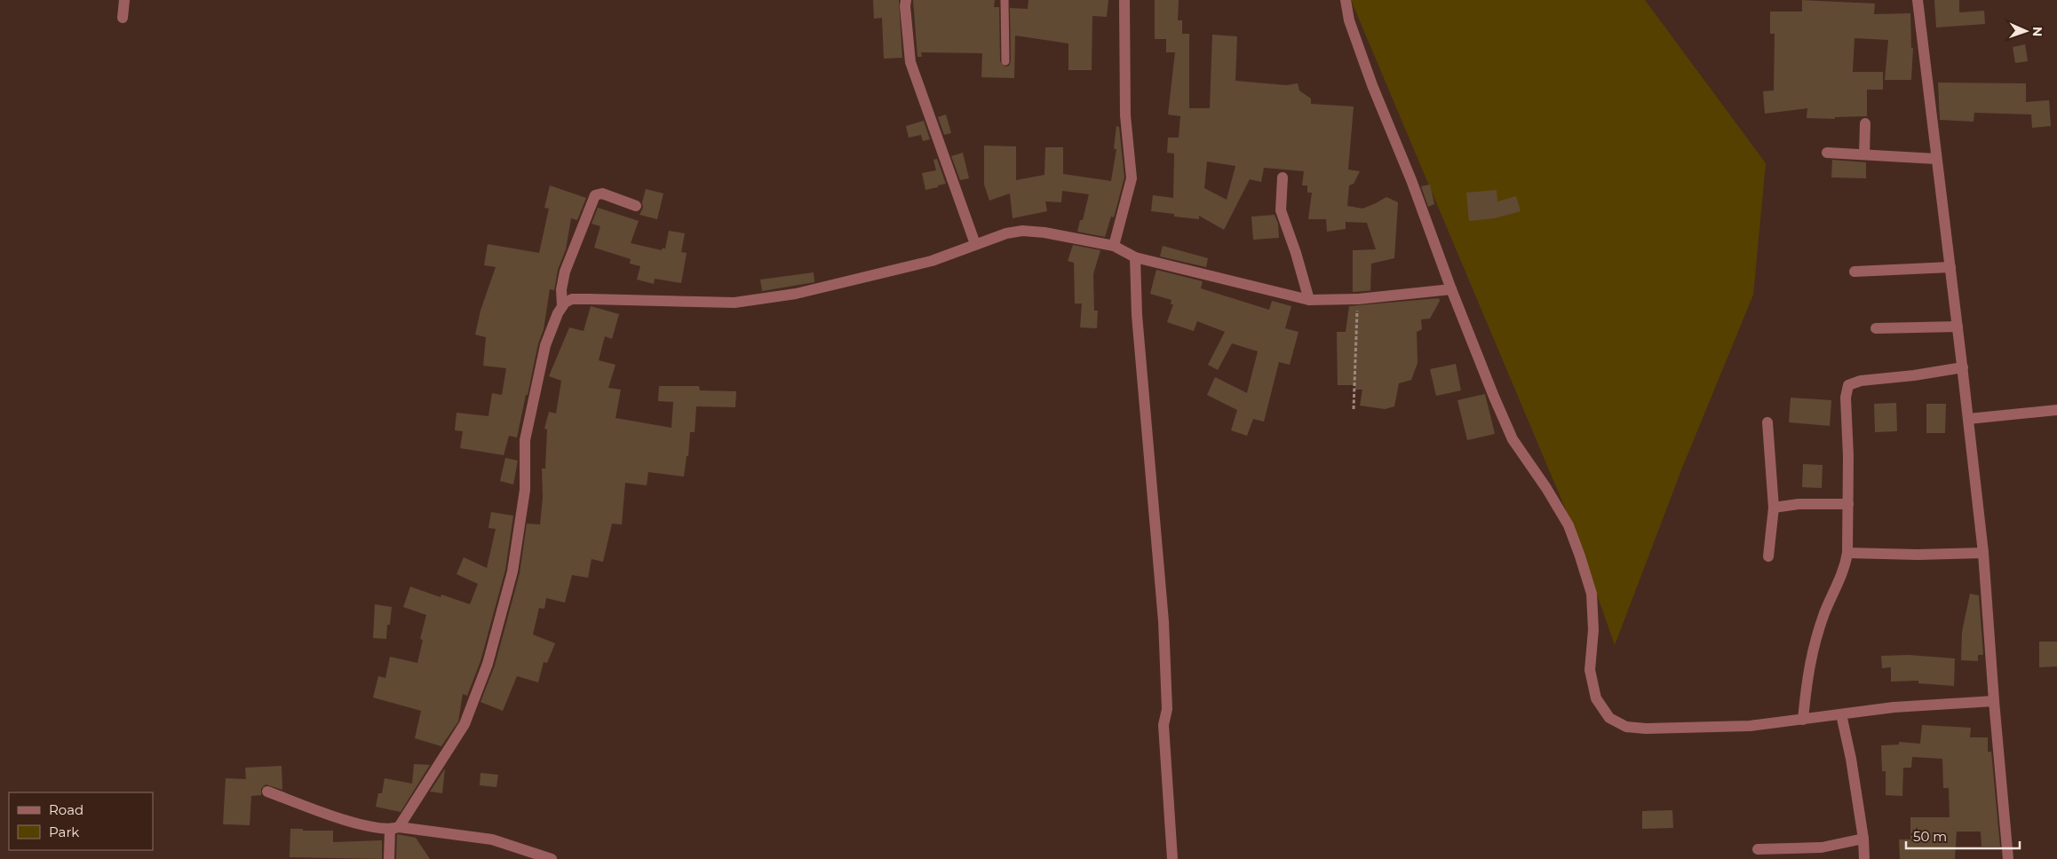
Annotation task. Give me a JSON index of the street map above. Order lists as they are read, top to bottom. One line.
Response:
{"legend":["Road","Park"],"scale_bar":"50 m","north":"right"}
